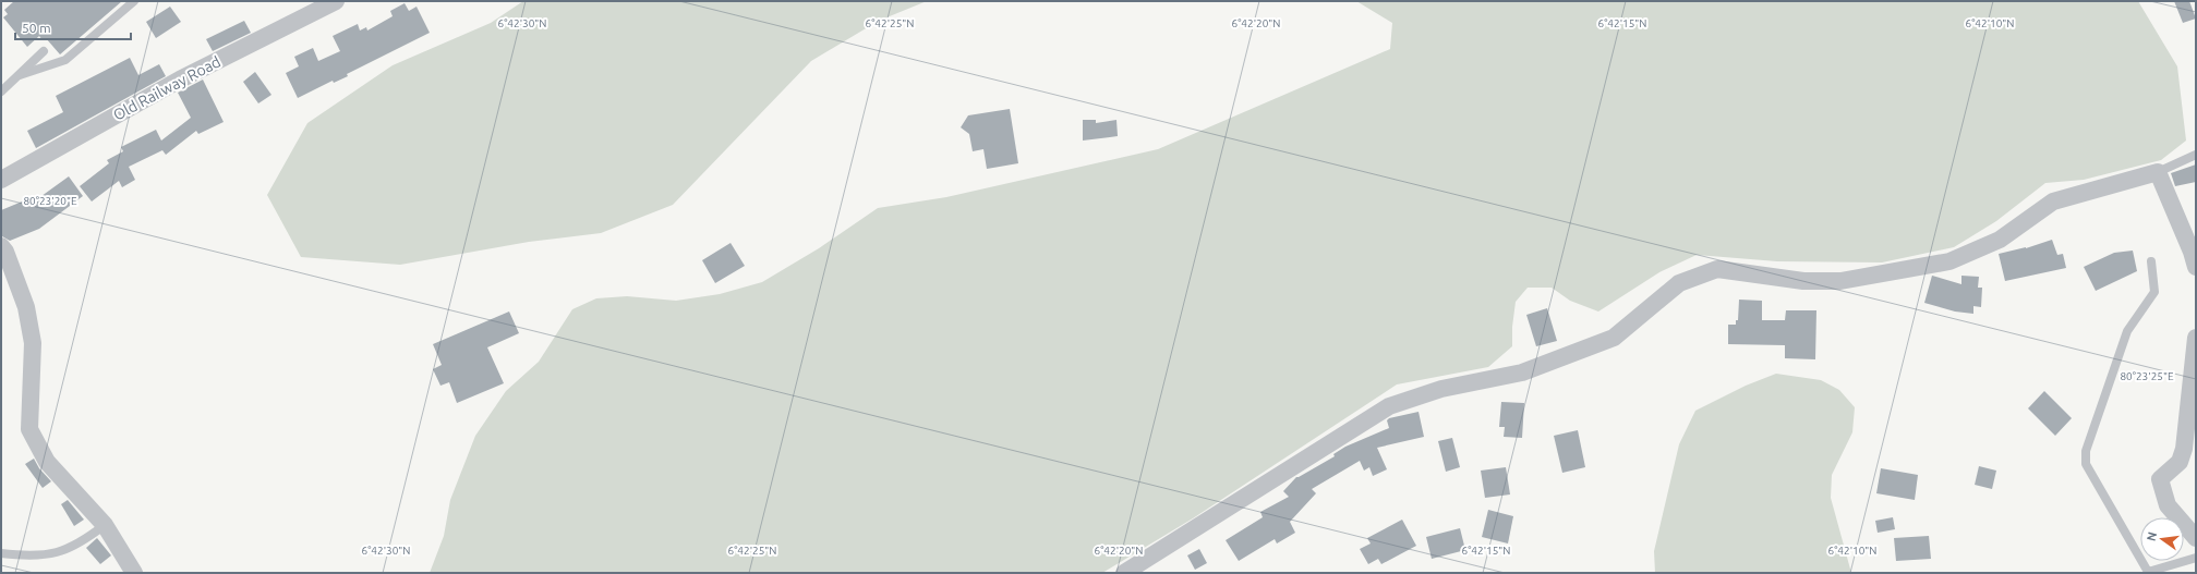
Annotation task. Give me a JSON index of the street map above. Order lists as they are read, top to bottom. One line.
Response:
{"streets":{"street":["Old Railway Road"]},"scale_bar":"50 m","north":"left","coordinates":["6°42'30\"N","6°42'25\"N","6°42'20\"N","6°42'15\"N","6°42'10\"N","80°23'20\"E","80°23'25\"E"]}
